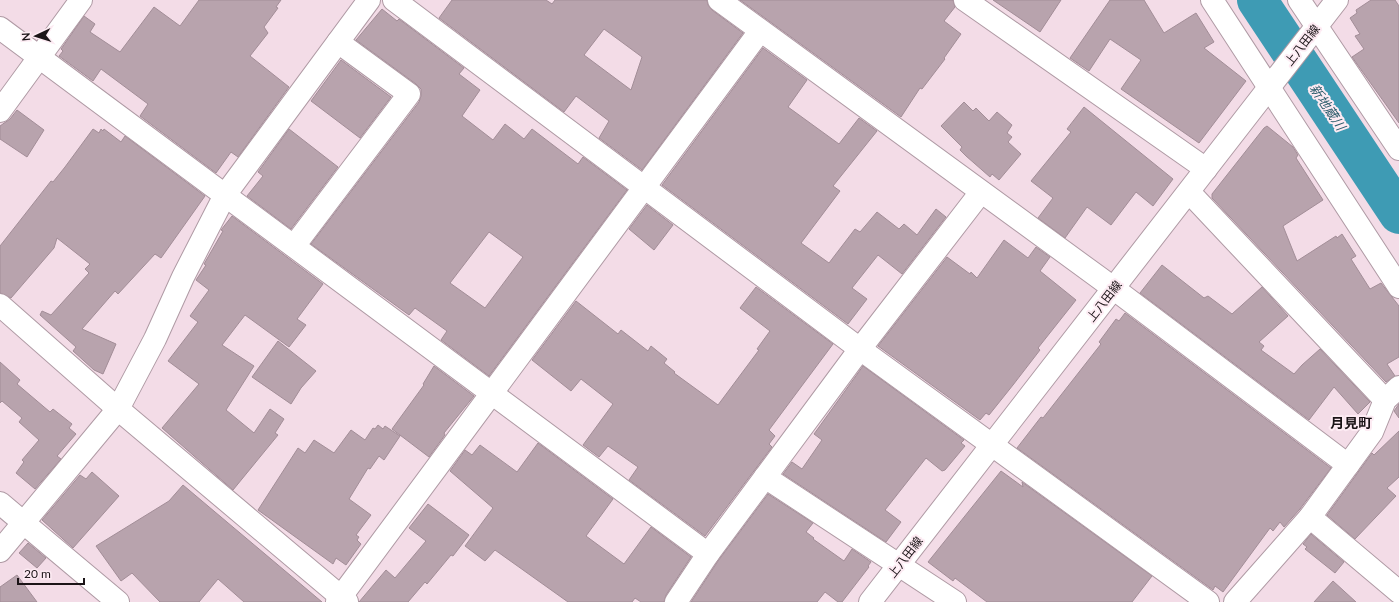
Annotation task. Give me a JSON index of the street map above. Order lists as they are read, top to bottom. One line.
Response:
{"streets":{"street":["上八田線"]},"districts":["月見町"],"water":["新地蔵川"],"scale_bar":"20 m","north":"left"}
